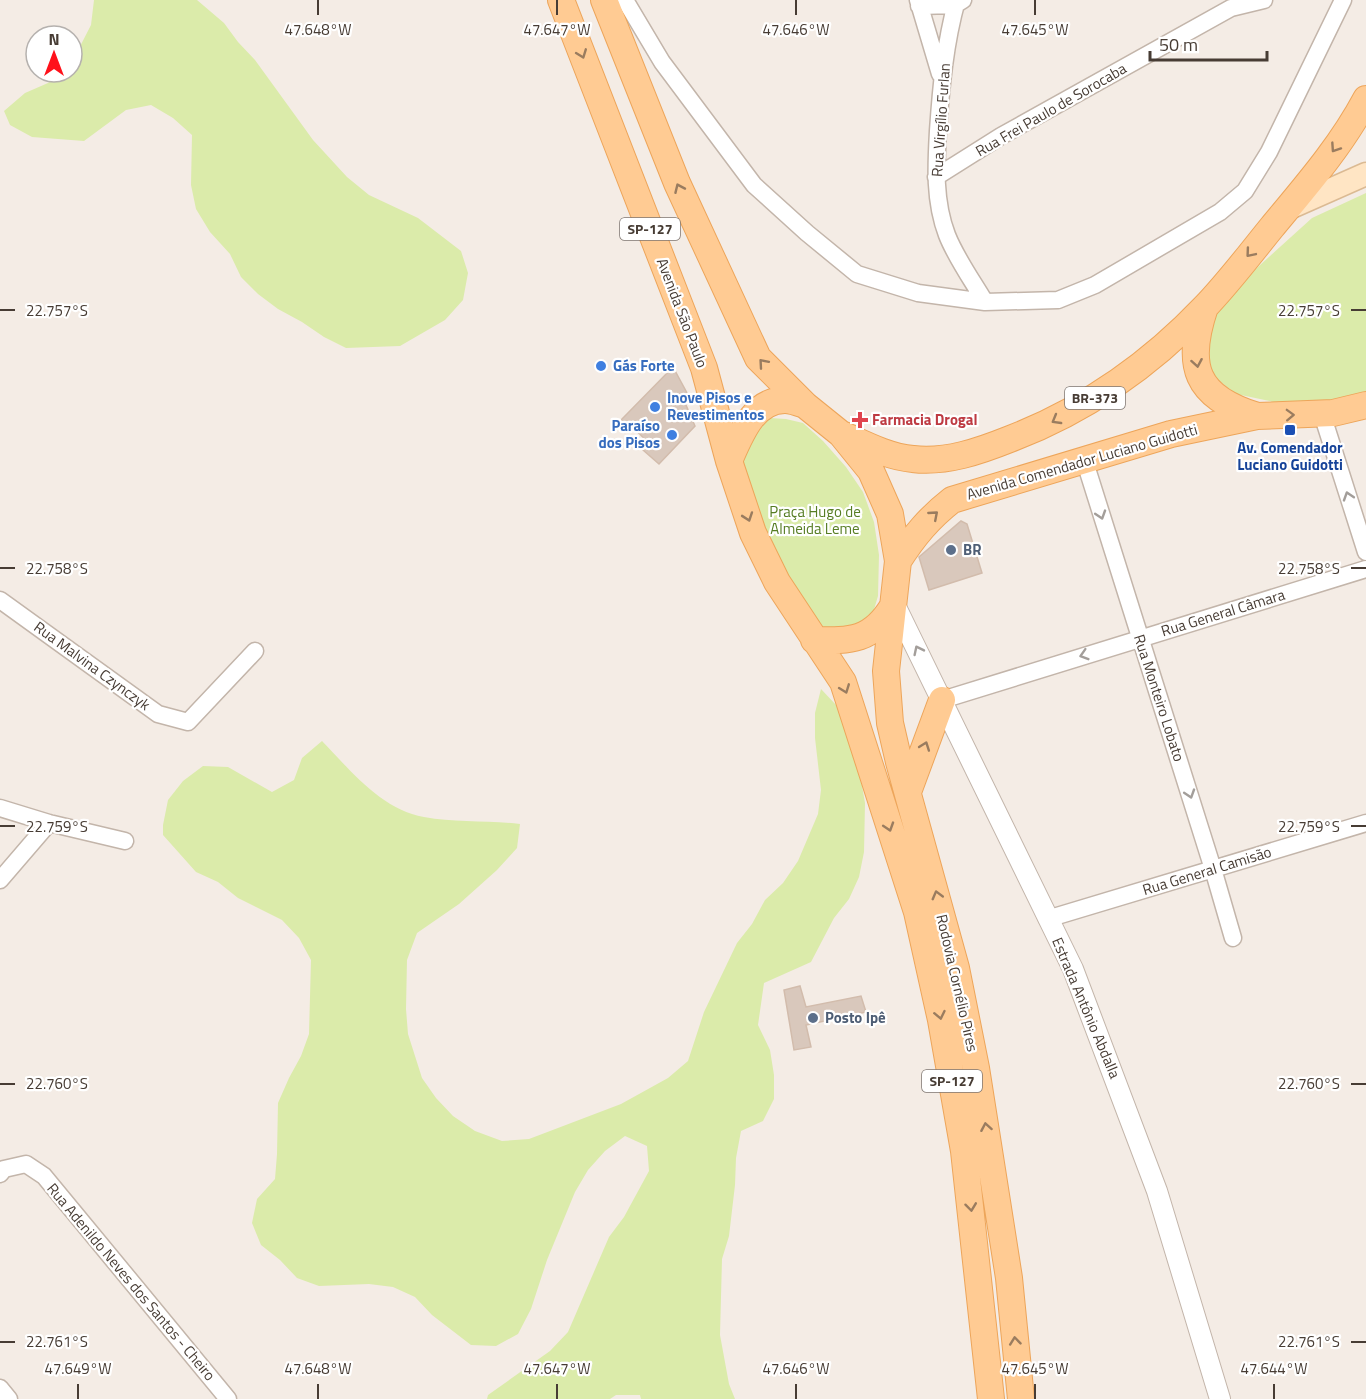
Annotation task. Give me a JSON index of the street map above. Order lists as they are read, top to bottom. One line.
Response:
{"streets":{"main road":["SP-127","Avenida São Paulo","BR-373","Avenida Comendador Luciano Guidotti","Rodovia Cornélio Pires"],"street":["Rua Frei Paulo de Sorocaba","Rua Virgílio Furlan","Rua General Câmara","Rua Malvina Czynczyk","Rua Monteiro Lobato","Rua General Camisão","Estrada Antônio Abdalla","Rua Adenildo Neves dos Santos - Cheiro"]},"crossings":[["Rua Frei Paulo de Sorocaba","Rua Virgílio Furlan"],["SP-127","Avenida São Paulo"],["SP-127","BR-373"],["SP-127","Avenida Comendador Luciano Guidotti"],["SP-127","Rodovia Cornélio Pires"],["SP-127","Estrada Antônio Abdalla"],["Avenida Comendador Luciano Guidotti","Rua Monteiro Lobato"],["Rua General Câmara","Rua Monteiro Lobato"],["Rua General Câmara","Estrada Antônio Abdalla"],["Rua Monteiro Lobato","Rua General Camisão"],["Rua General Camisão","Estrada Antônio Abdalla"],["Rodovia Cornélio Pires","Estrada Antônio Abdalla"]],"one_way":["Rua General Câmara","Rua Monteiro Lobato"],"parks":["Praça Hugo de Almeida Leme"],"places":{"other":["Gás Forte","Inove Pisos e Revestimentos","Paraíso dos Pisos","BR","Posto Ipê"],"health":["Farmacia Drogal"],"transit":["Av. Comendador Luciano Guidotti"]},"scale_bar":"50 m","north":"top","coordinates":["47.648°W","47.647°W","47.646°W","47.645°W","22.757°S","22.758°S","22.759°S","22.760°S","22.761°S","47.649°W","47.644°W"]}
